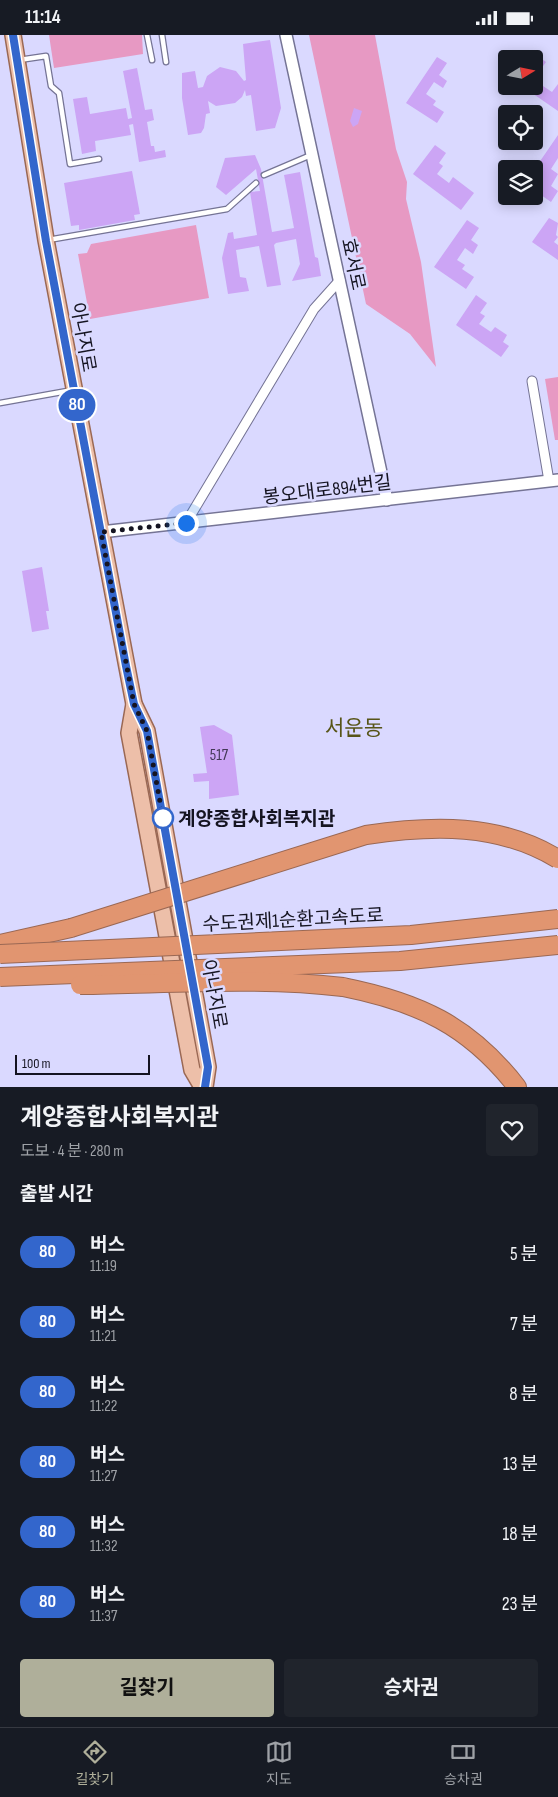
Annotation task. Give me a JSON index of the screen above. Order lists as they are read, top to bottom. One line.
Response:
{"streets":{"highway":["수도권제1순환고속도로"],"main road":["아나지로"],"street":["효서로","봉오대로894번길"]},"crossings":[["효서로","봉오대로894번길"],["아나지로","봉오대로894번길"]],"districts":["서운동"],"places":["계양종합사회복지관"],"lines":["bus line 80"],"house_numbers":["517"],"scale_bar":"100 m","north":"right","page":{"status":"11:14","on_map":"80","scale":"100 m","heading":[["계양종합사회복지관","도보 · 4 분 · 280 m"],"출발 시간"],"list":[{"mark":"80","name":"버스","note":"11:19","value":"5 분"},{"mark":"80","name":"버스","note":"11:21","value":"7 분"},{"mark":"80","name":"버스","note":"11:22","value":"8 분"},{"mark":"80","name":"버스","note":"11:27","value":"13 분"},{"mark":"80","name":"버스","note":"11:32","value":"18 분"},{"mark":"80","name":"버스","note":"11:37","value":"23 분"}],"buttons":["길찾기","승차권"],"tabs":["길찾기","지도","승차권"]}}
